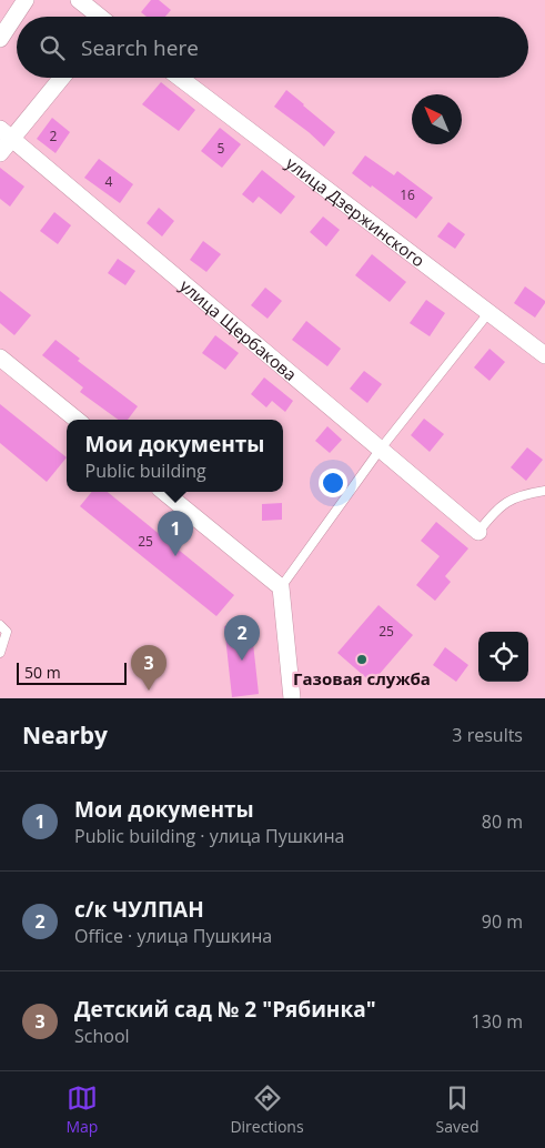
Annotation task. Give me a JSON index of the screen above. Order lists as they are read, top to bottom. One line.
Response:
{"streets":{"street":["улица Дзержинского","улица Щербакова"]},"places":["Газовая служба"],"house_numbers":["2","5","4","16","25","25"],"scale_bar":"50 m","north":"top left","page":{"search":"Search here","popup":["Мои документы","Public building"],"pins":["1","2","3"],"scale":"50 m","heading":["Nearby","3 results"],"list":[{"mark":"1","name":"Мои документы","note":"Public building · улица Пушкина","value":"80 m"},{"mark":"2","name":"с/к ЧУЛПАН","note":"Office · улица Пушкина","value":"90 m"},{"mark":"3","name":"Детский сад № 2 \"Рябинка\"","note":"School","value":"130 m"}],"nav":["Map","Directions","Saved"]}}
